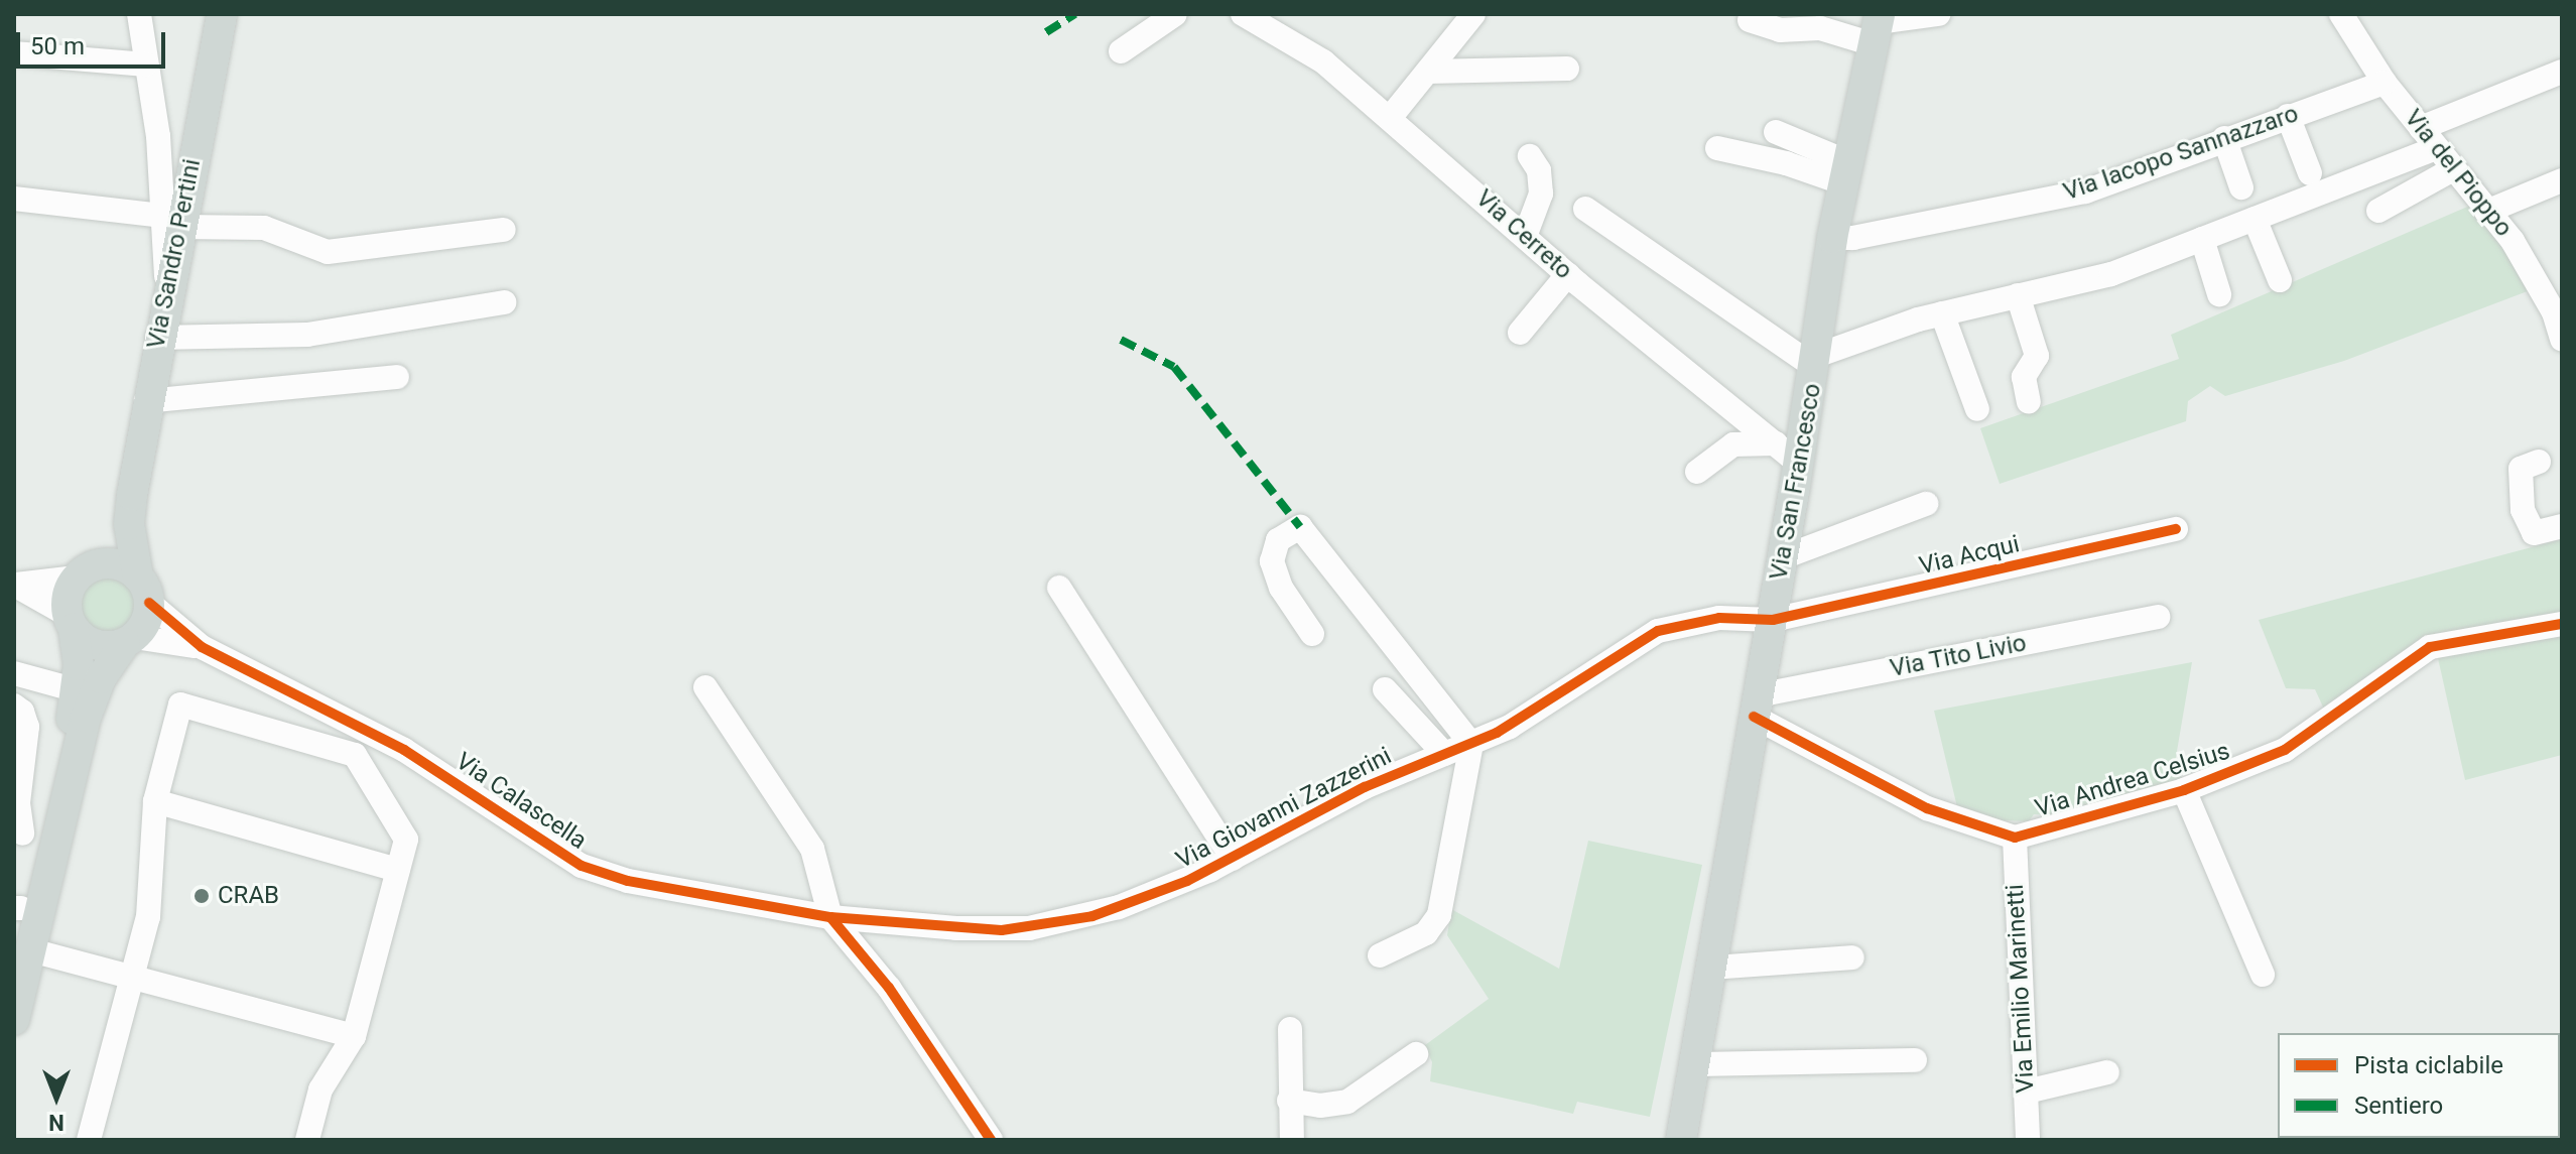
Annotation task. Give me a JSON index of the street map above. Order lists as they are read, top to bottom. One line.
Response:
{"streets":{"main road":["Via Sandro Pertini","Via San Francesco"],"street":["Via Iacopo Sannazzaro","Via del Pioppo","Via Cerreto","Via Acqui","Via Tito Livio","Via Andrea Celsius","Via Calascella","Via Giovanni Zazzerini","Via Emilio Marinetti"]},"crossings":[["Via Iacopo Sannazzaro","Via del Pioppo"],["Via Iacopo Sannazzaro","Via San Francesco"],["Via Cerreto","Via San Francesco"],["Via Sandro Pertini","Via Calascella"],["Via San Francesco","Via Acqui"],["Via San Francesco","Via Tito Livio"],["Via San Francesco","Via Andrea Celsius"],["Via San Francesco","Via Giovanni Zazzerini"],["Via Acqui","Via Giovanni Zazzerini"],["Via Tito Livio","Via Andrea Celsius"],["Via Andrea Celsius","Via Emilio Marinetti"],["Via Calascella","Via Giovanni Zazzerini"]],"places":["CRAB"],"legend":["Pista ciclabile","Sentiero"],"scale_bar":"50 m","north":"bottom"}
